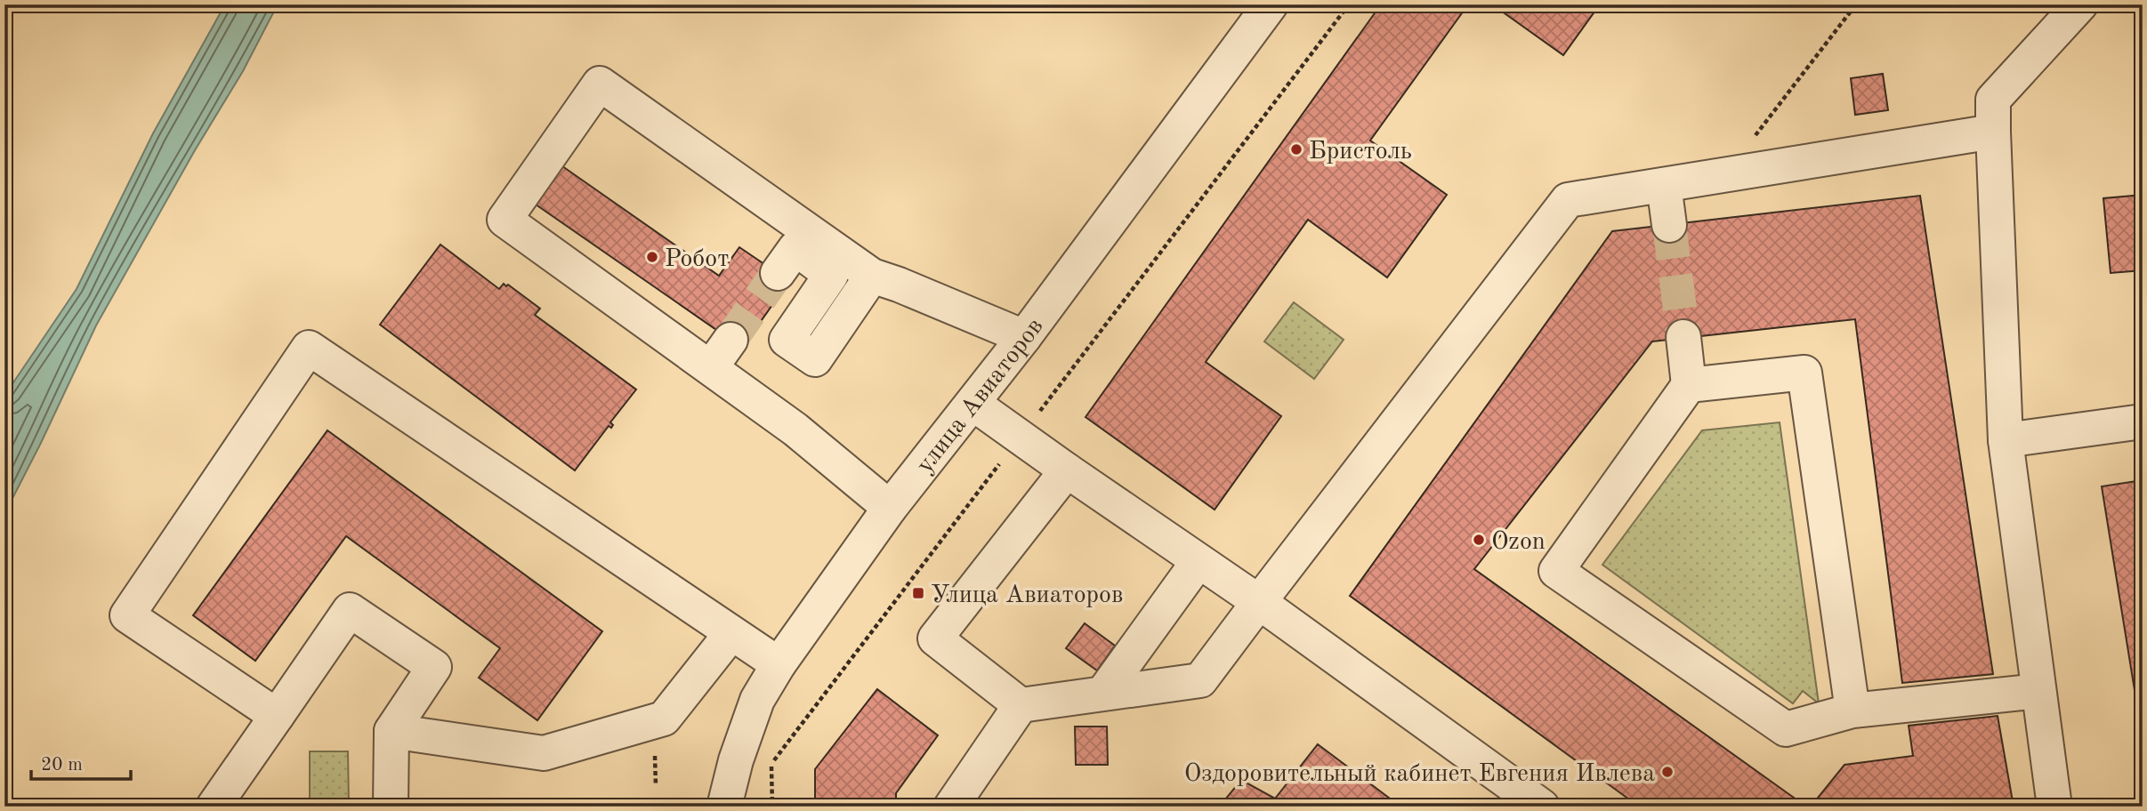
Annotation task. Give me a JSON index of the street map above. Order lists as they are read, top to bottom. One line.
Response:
{"streets":{"street":["улица Авиаторов"]},"places":{"other":["Бристоль","Робот","Ozon","Оздоровительный кабинет Евгения Ивлева"],"transit":["Улица Авиаторов"]},"scale_bar":"20 m"}
